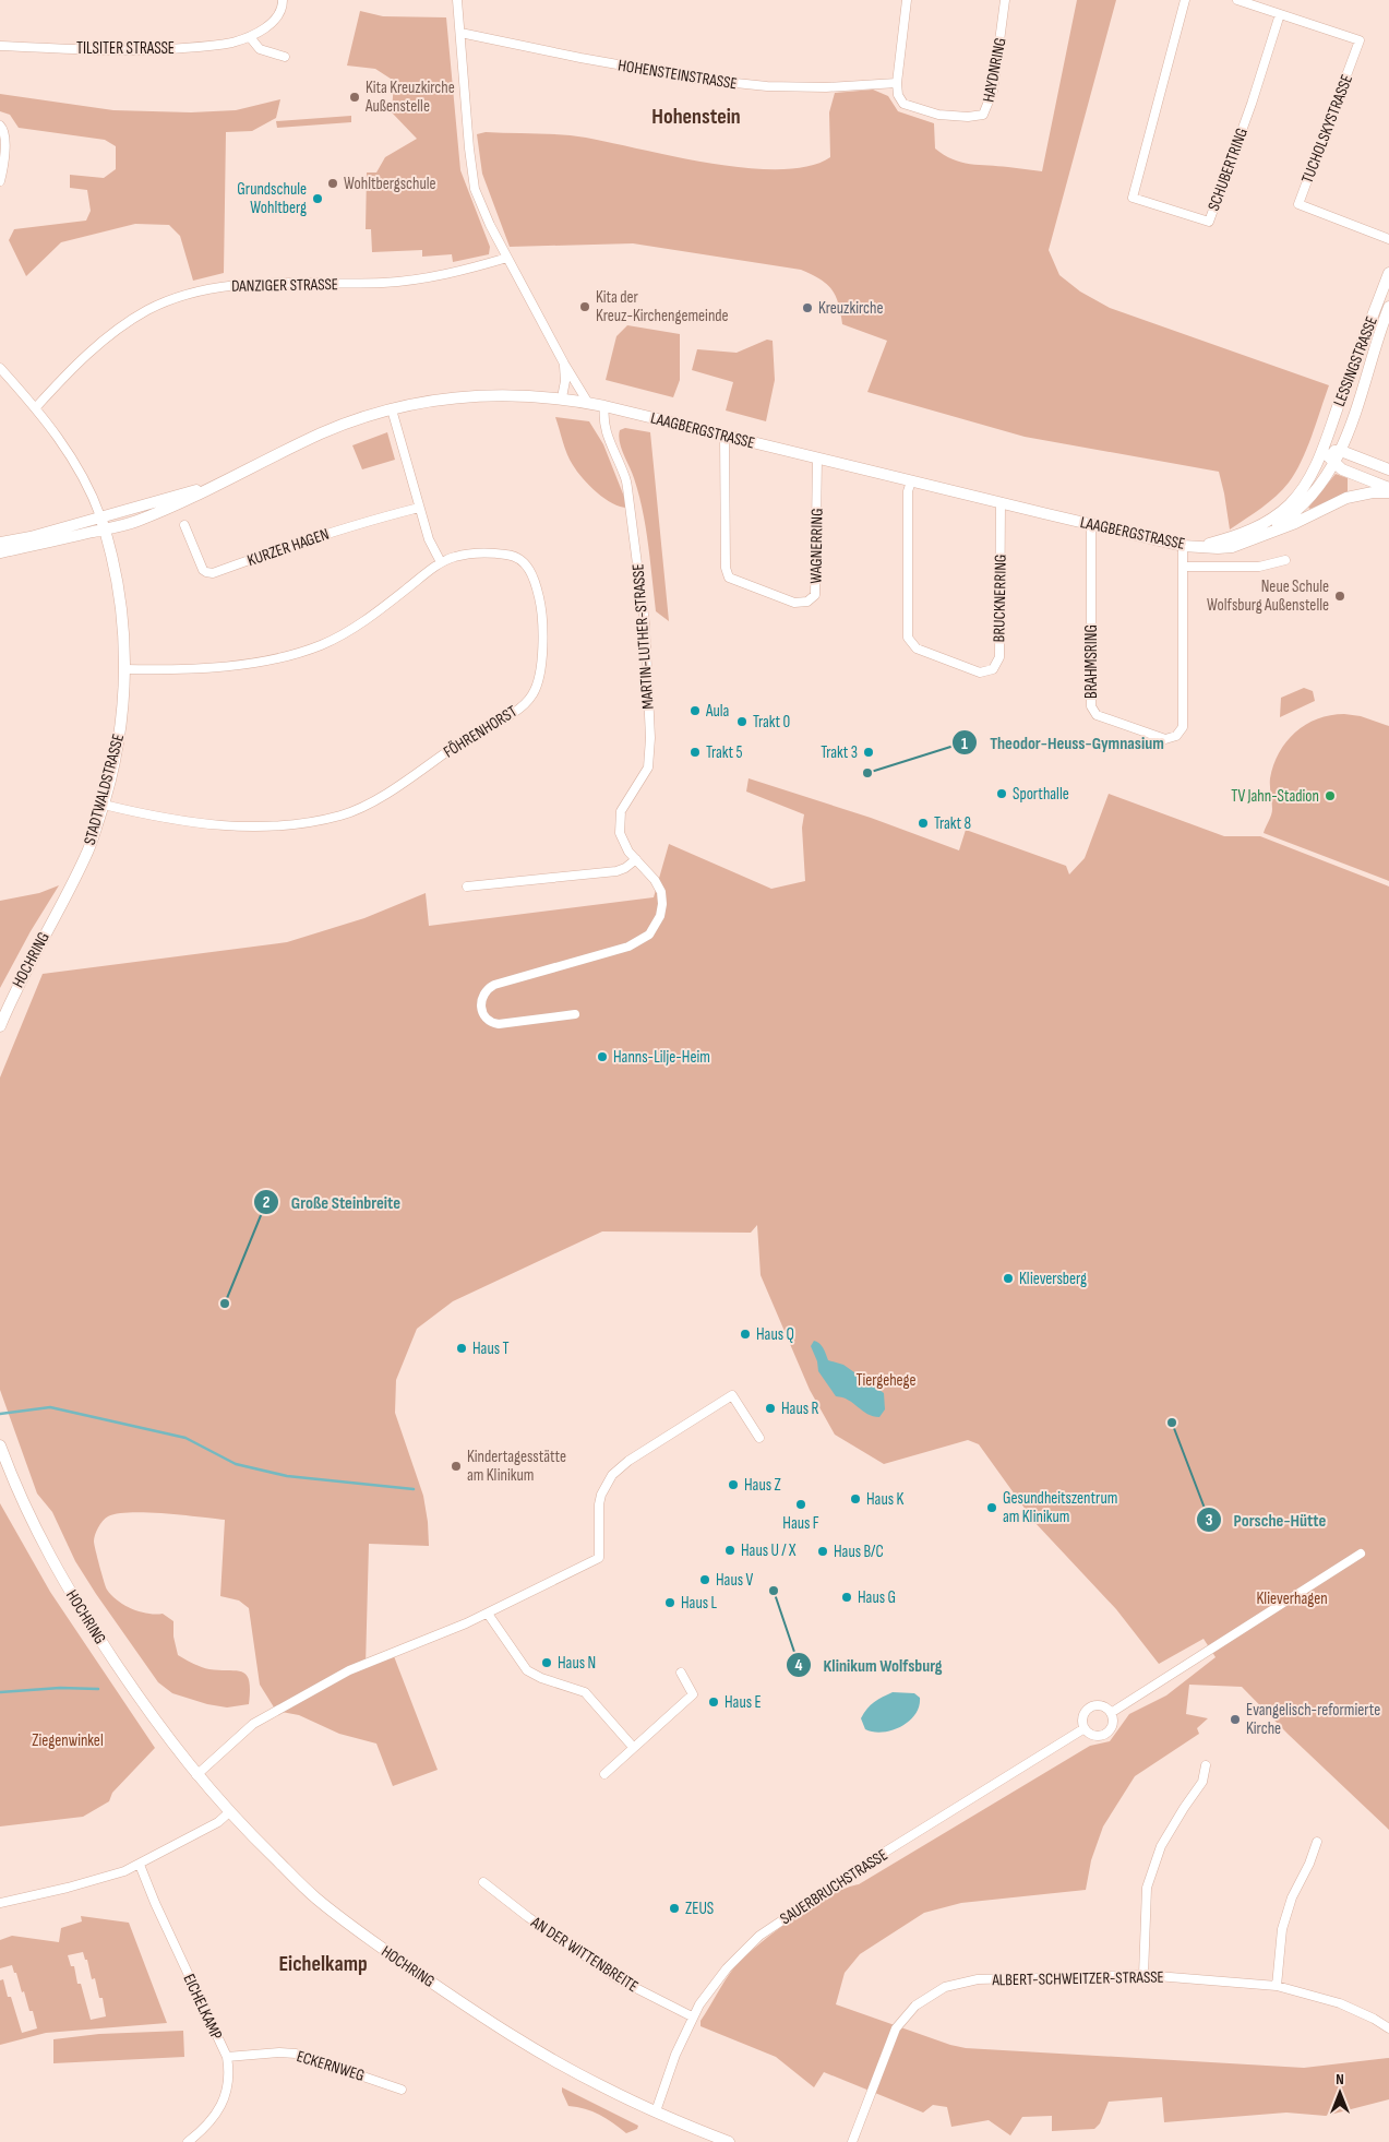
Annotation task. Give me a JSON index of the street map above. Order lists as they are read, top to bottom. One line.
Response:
{"streets":{"street":["TILSITER STRASSE","HAYDNRING","HOHENSTEINSTRASSE","TUCHOLSKYSTRASSE","SCHUBERTRING","DANZIGER STRASSE","LESSINGSTRASSE","LAAGBERGSTRASSE","WAGNERRING","KURZER HAGEN","BRUCKNERRING","MARTIN-LUTHER-STRASSE","BRAHMSRING","FÖHRENHORST","STADTWALDSTRASSE","HOCHRING","SAUERBRUCHSTRASSE","AN DER WITTENBREITE","ALBERT-SCHWEITZER-STRASSE","EICHELKAMP","ECKERNWEG"]},"crossings":[["HAYDNRING","HOHENSTEINSTRASSE"],["TUCHOLSKYSTRASSE","SCHUBERTRING"],["LESSINGSTRASSE","LAAGBERGSTRASSE"],["LAAGBERGSTRASSE","WAGNERRING"],["LAAGBERGSTRASSE","BRUCKNERRING"],["LAAGBERGSTRASSE","MARTIN-LUTHER-STRASSE"],["LAAGBERGSTRASSE","BRAHMSRING"],["LAAGBERGSTRASSE","STADTWALDSTRASSE"],["FÖHRENHORST","STADTWALDSTRASSE"],["STADTWALDSTRASSE","HOCHRING"],["HOCHRING","SAUERBRUCHSTRASSE"],["SAUERBRUCHSTRASSE","AN DER WITTENBREITE"],["EICHELKAMP","ECKERNWEG"]],"districts":["Hohenstein","Eichelkamp"],"parks":["Tiergehege","Klieverhagen","Ziegenwinkel"],"places":["Kita Kreuzkirche Außenstelle","Wohltbergschule","Grundschule Wohltberg","Kita der Kreuz-Kirchengemeinde","Kreuzkirche","Neue Schule Wolfsburg Außenstelle","Aula","Trakt 0","Trakt 5","Trakt 3","Theodor-Heuss-Gymnasium","Sporthalle","TV Jahn-Stadion","Trakt 8","Hanns-Lilje-Heim","Klieversberg","Große Steinbreite","Haus Q","Haus T","Haus R","Porsche-Hütte","Kindertagesstätte am Klinikum","Haus Z","Haus K","Haus F","Gesundheitszentrum am Klinikum","Haus U / X","Haus B/C","Haus V","Klinikum Wolfsburg","Haus G","Haus L","Haus N","Haus E","Evangelisch-reformierte Kirche","ZEUS"],"north":"top"}
